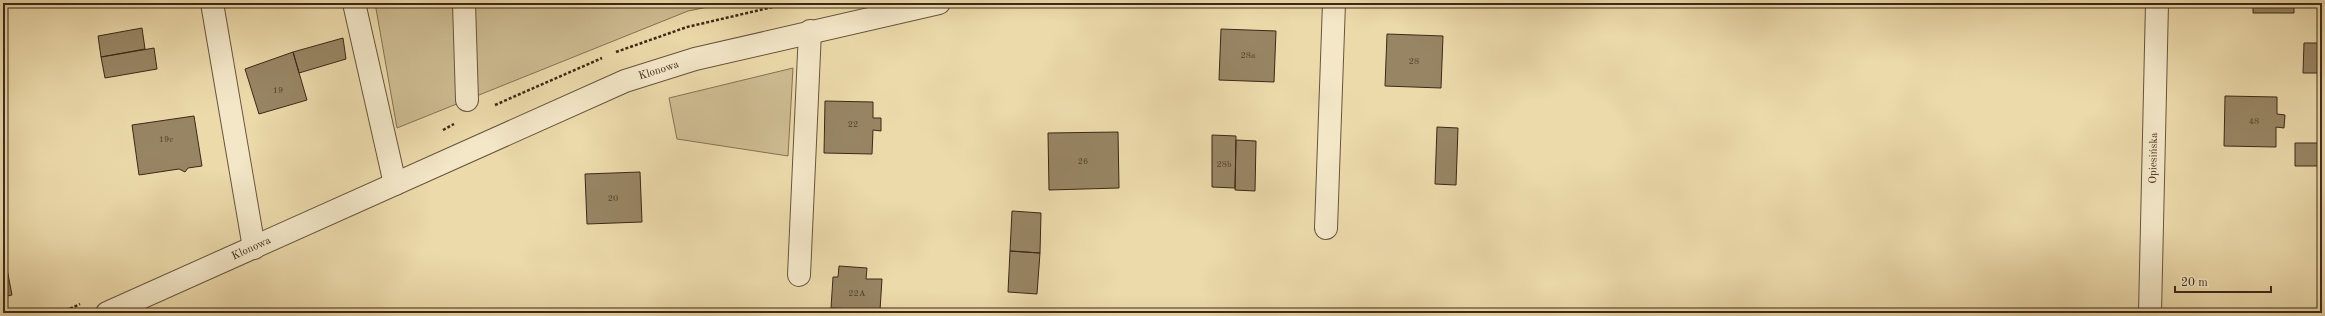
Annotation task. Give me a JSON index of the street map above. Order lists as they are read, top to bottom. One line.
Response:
{"streets":{"street":["Klonowa","Opiesińska"]},"house_numbers":["28a","28","19","48","22","19e","26","28b","20","22A"],"scale_bar":"20 m"}
